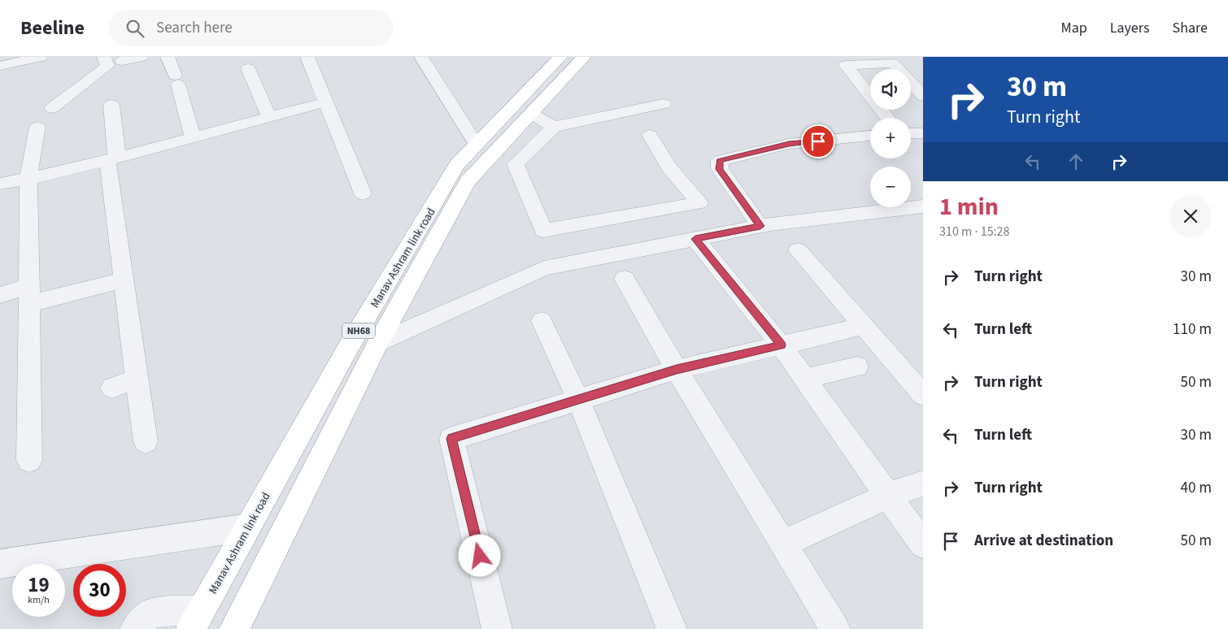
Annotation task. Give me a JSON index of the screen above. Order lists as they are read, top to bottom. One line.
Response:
{"streets":{"highway":["Manav Ashram link road","NH68"]},"page":{"header":"Beeline","search":"Search here","nav":["Map","Layers","Share"],"turn":["30 m","Turn right"],"map_buttons":["+","−"],"heading":["1 min","310 m · 15:28"],"list":[{"name":"Turn right","value":"30 m"},{"name":"Turn left","value":"110 m"},{"name":"Turn right","value":"50 m"},{"name":"Turn left","value":"30 m"},{"name":"Turn right","value":"40 m"},{"name":"Arrive at destination","value":"50 m"}],"speed":"19 km/h","limit":"30"}}
